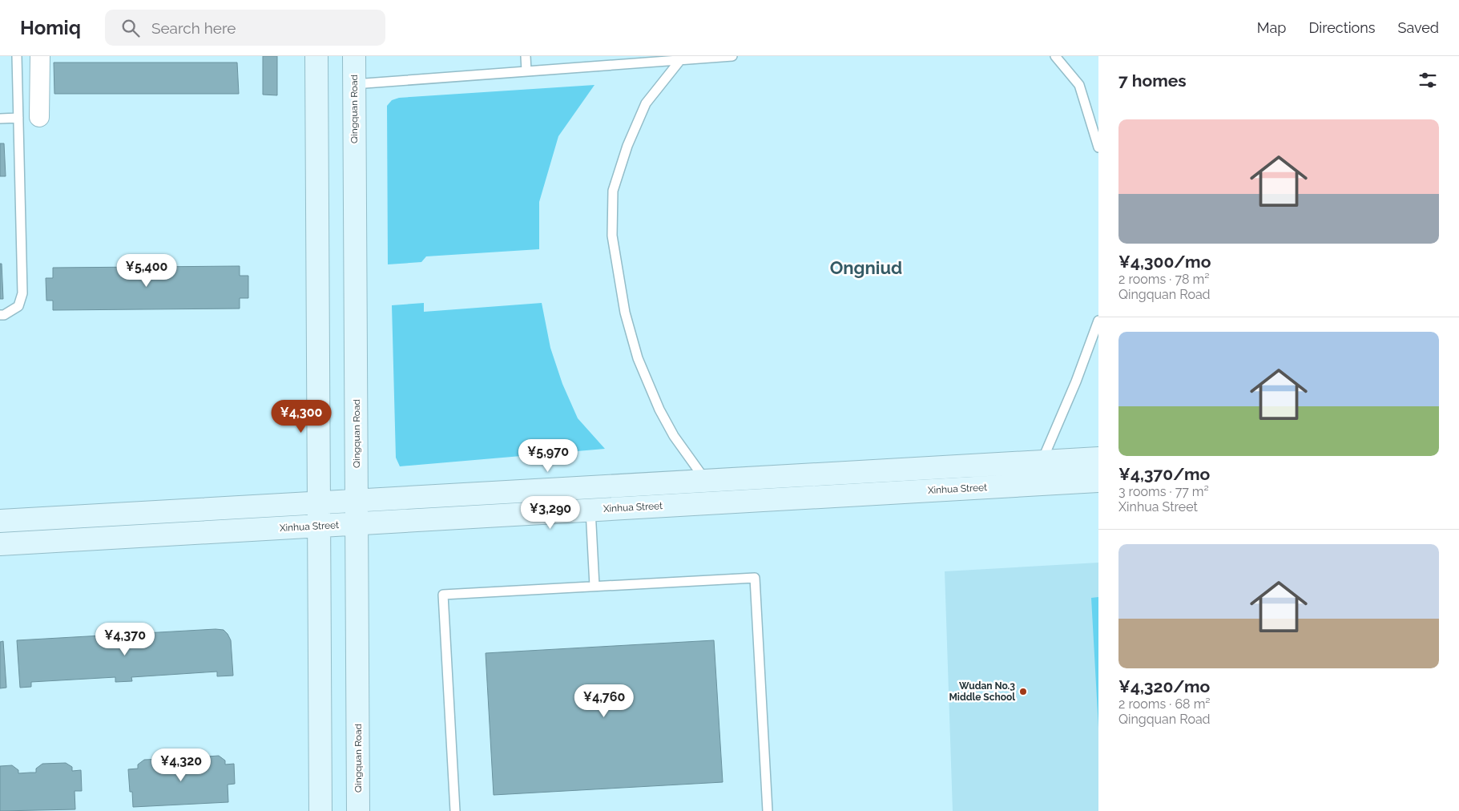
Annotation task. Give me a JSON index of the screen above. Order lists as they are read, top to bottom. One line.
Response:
{"streets":{"main road":["Qingquan Road","Xinhua Street"]},"crossings":[["Qingquan Road","Xinhua Street"]],"districts":["Ongniud"],"places":["Wudan No.3 Middle School"],"page":{"header":"Homiq","search":"Search here","nav":["Map","Directions","Saved"],"heading":"7 homes","list":[{"name":"¥4,300/mo","note":"2 rooms · 78 m² · Qingquan Road"},{"name":"¥4,370/mo","note":"3 rooms · 77 m² · Xinhua Street"},{"name":"¥4,320/mo","note":"2 rooms · 68 m² · Qingquan Road"}],"price":["¥5,400","¥4,300","¥5,970","¥3,290","¥4,370","¥4,760","¥4,320"]}}
